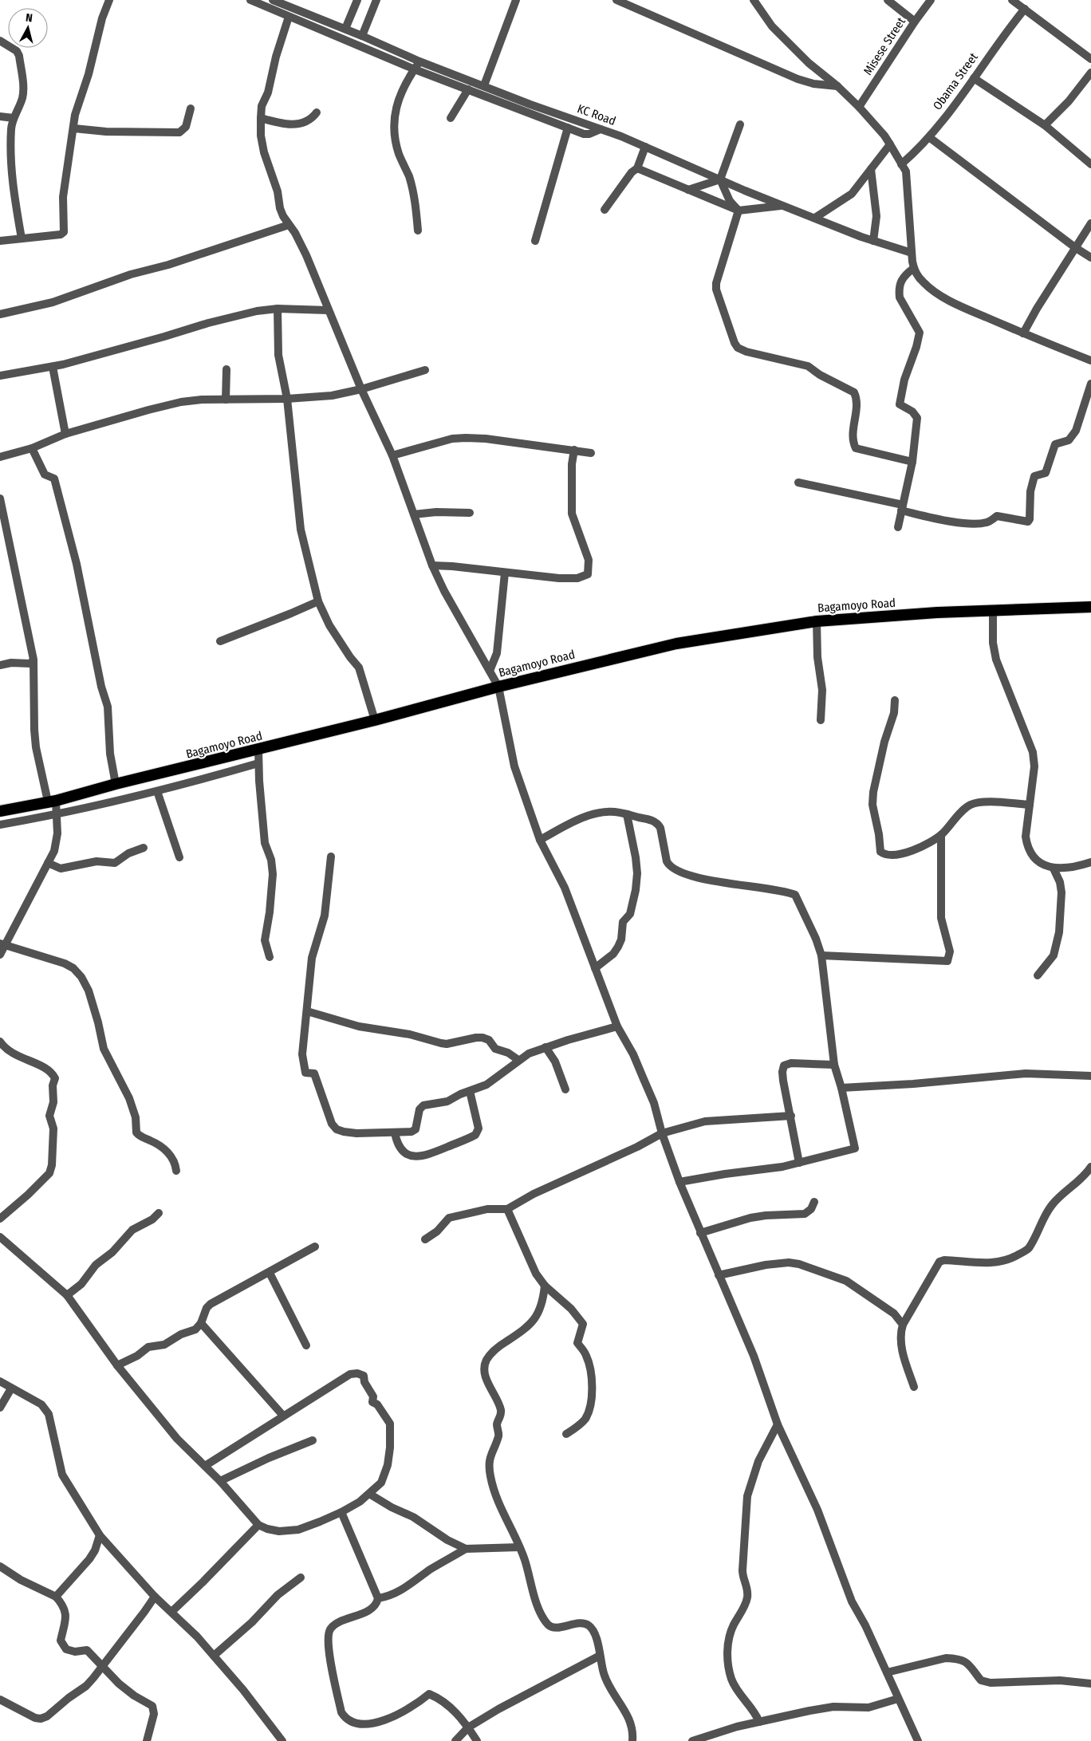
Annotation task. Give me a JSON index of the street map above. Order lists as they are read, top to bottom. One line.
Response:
{"streets":{"highway":["Bagamoyo Road"],"street":["Misese Street","Obama Street","KC Road"]},"north":"top"}
